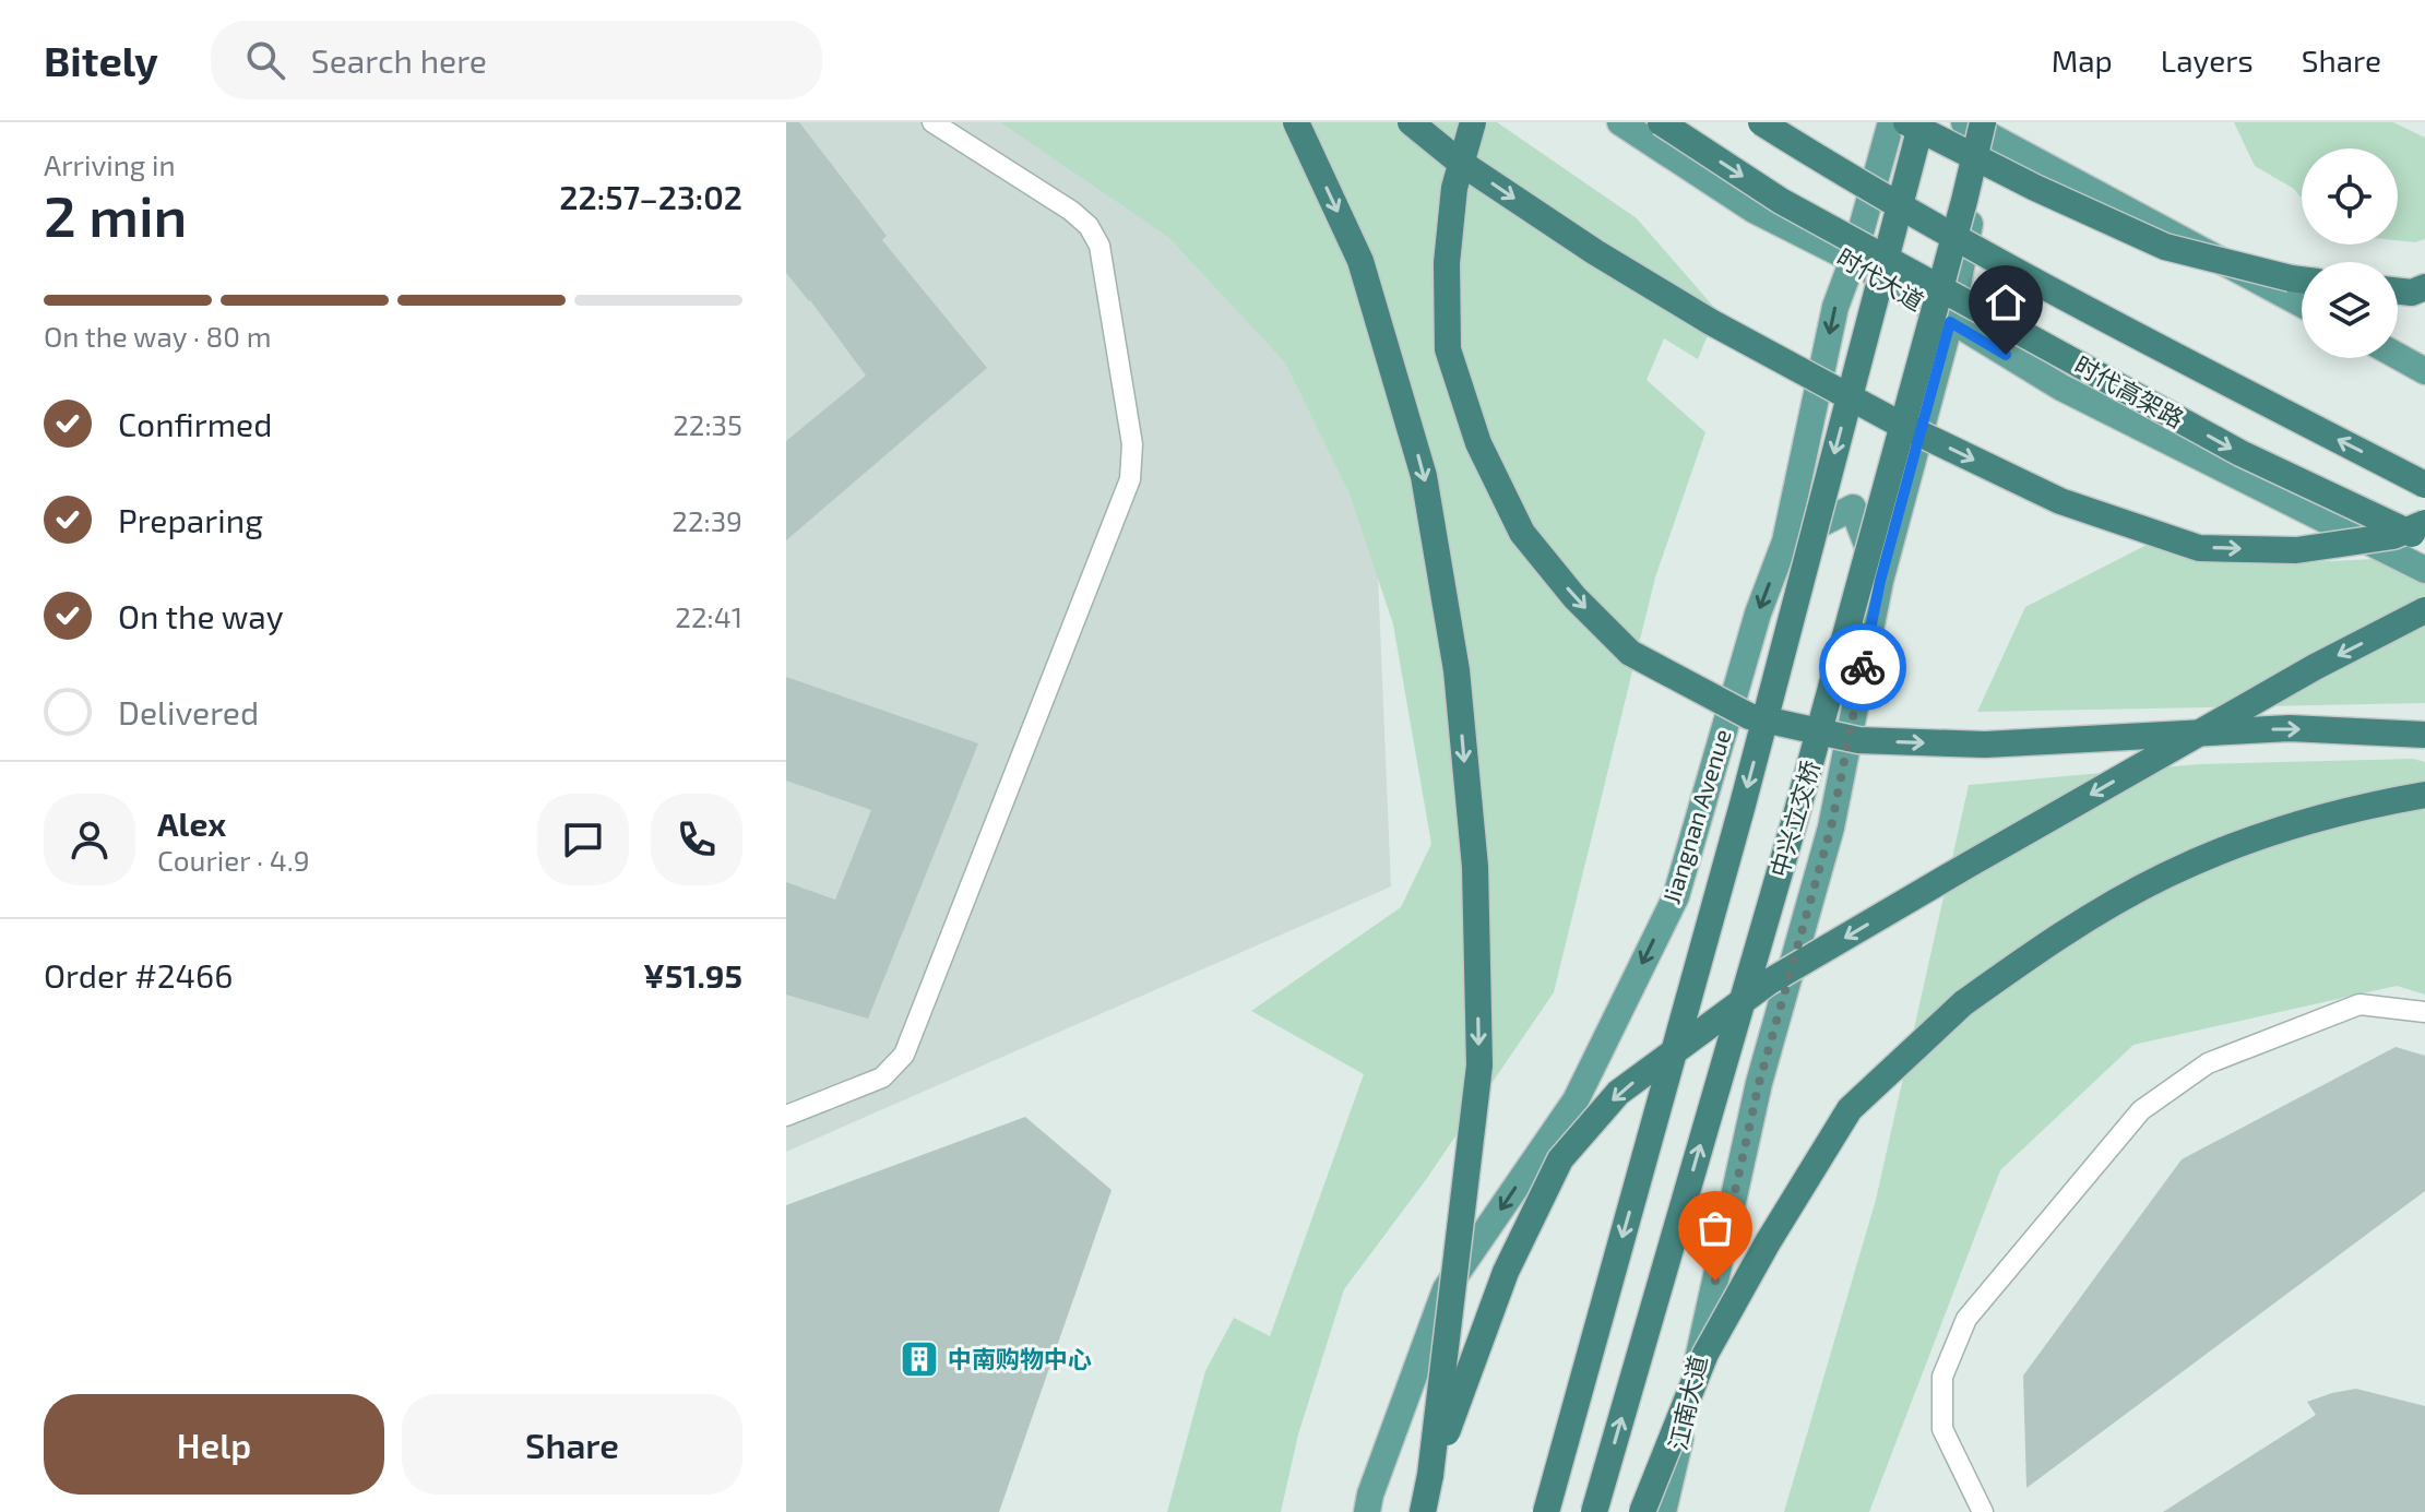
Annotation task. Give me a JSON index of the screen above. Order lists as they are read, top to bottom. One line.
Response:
{"streets":{"highway":["时代高架路","Jiangnan Avenue","中兴立交桥"],"main road":["时代大道","江南大道"]},"crossings":[["时代大道","Jiangnan Avenue"],["时代大道","江南大道"],["中兴立交桥","江南大道"]],"one_way":["Jiangnan Avenue","中兴立交桥"],"places":{"building":["中南购物中心"]},"page":{"header":"Bitely","search":"Search here","nav":["Map","Layers","Share"],"heading":["2 min","Arriving in","22:57–23:02"],"panel":["Alex","Courier · 4.9","Order #2466","¥51.95"],"bar":"On the way · 80 m","list":[["Confirmed","22:35"],["Preparing","22:39"],["On the way","22:41"],"Delivered"],"buttons":["Help","Share"]}}
